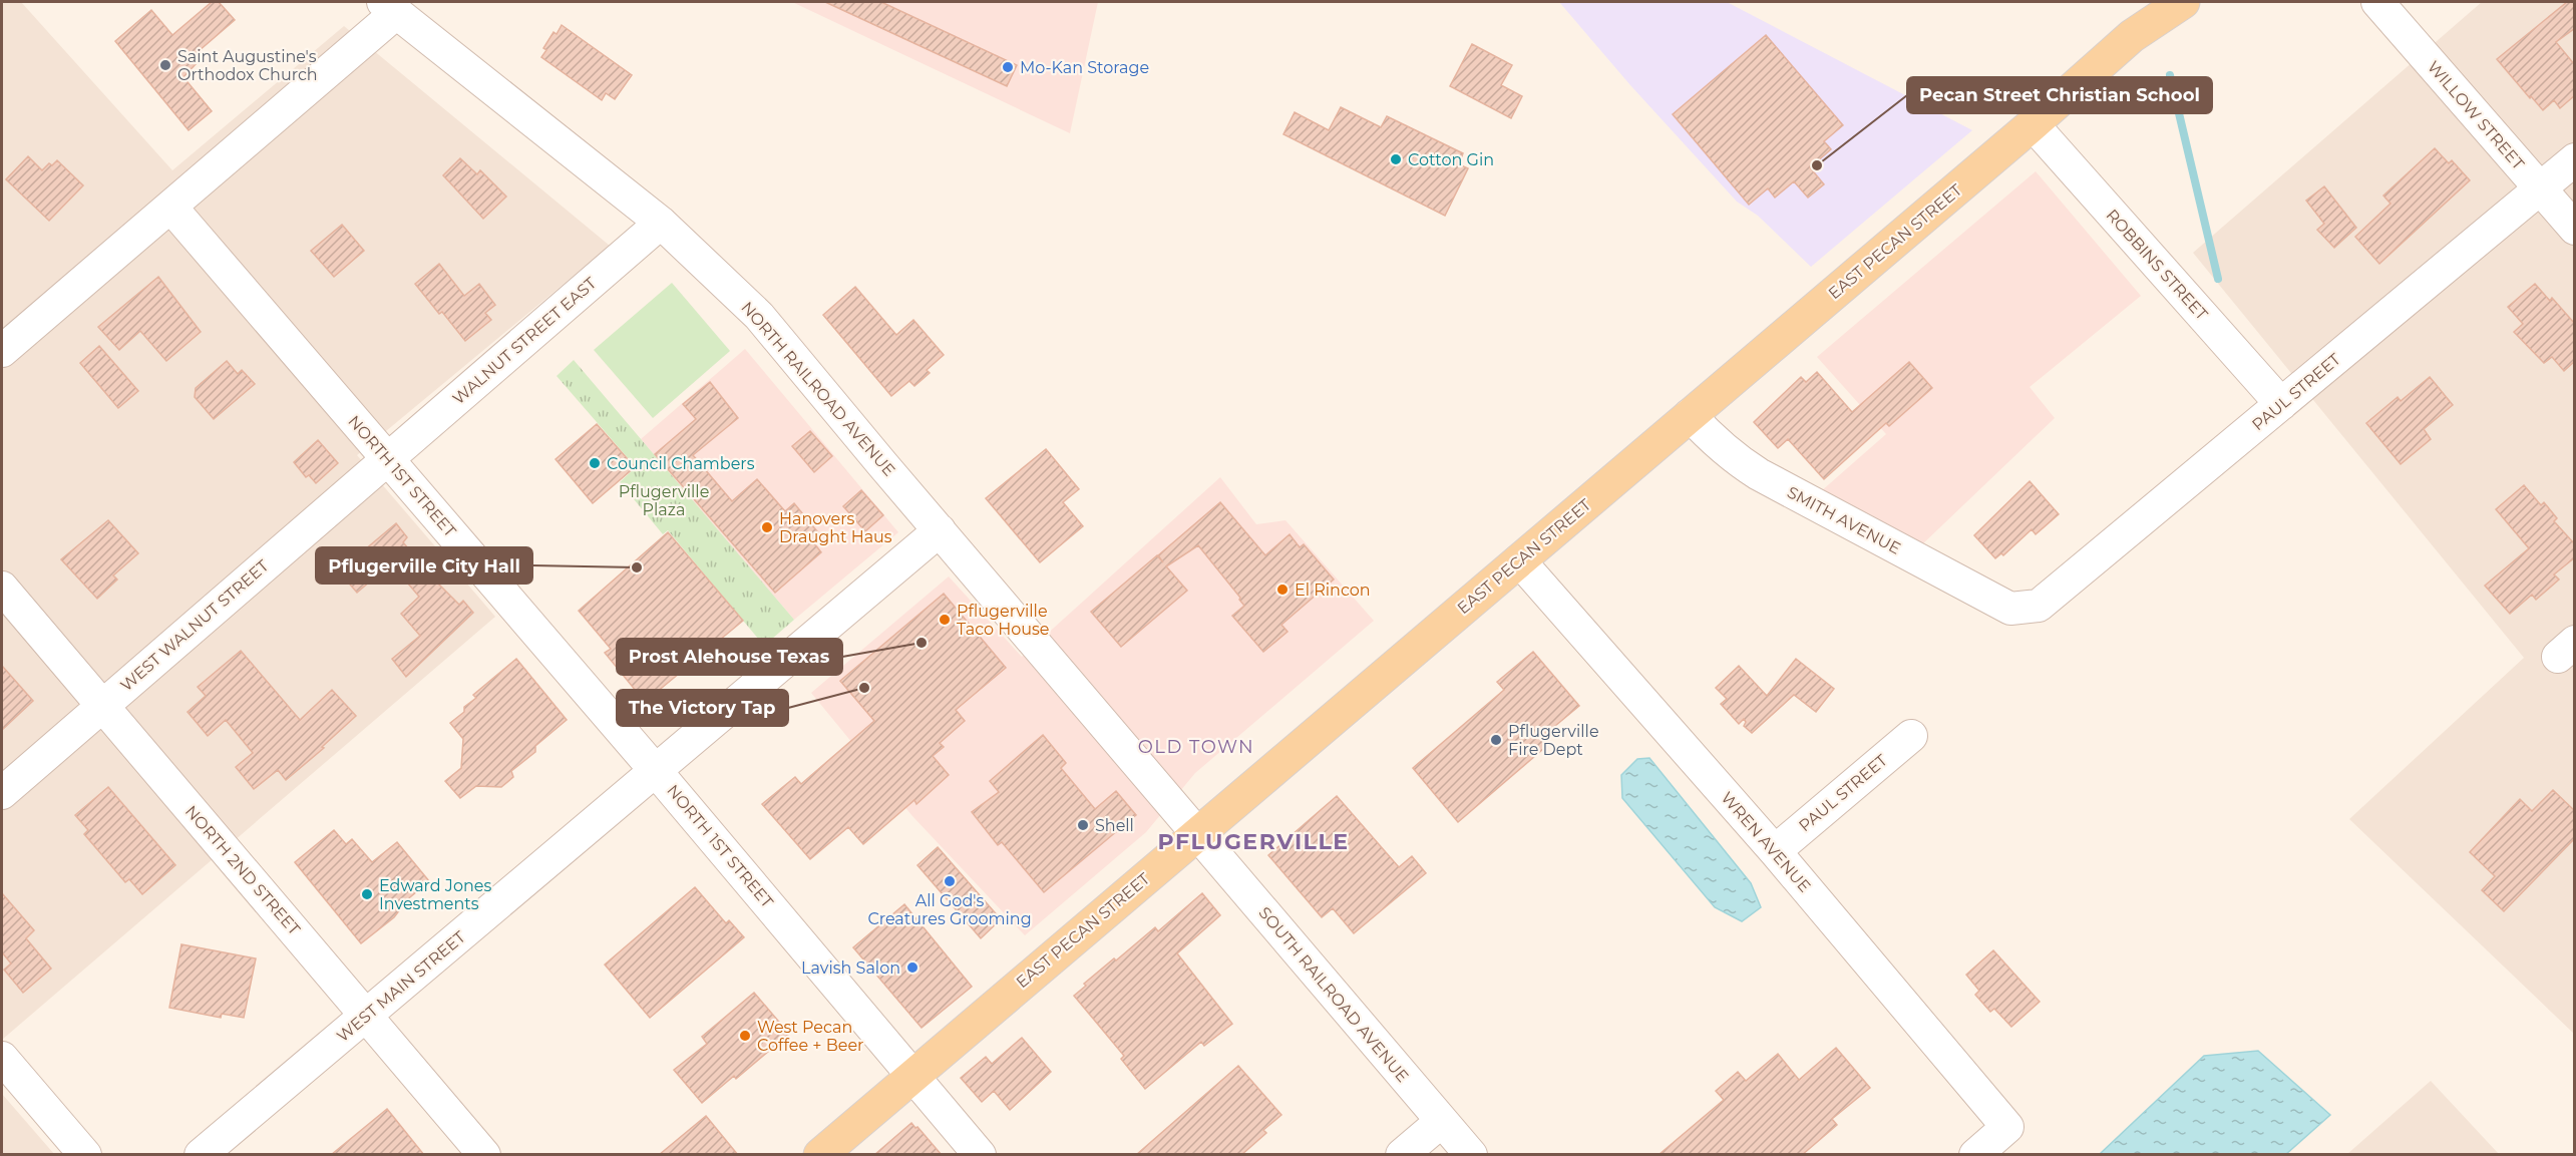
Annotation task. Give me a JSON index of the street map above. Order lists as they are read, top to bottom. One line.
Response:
{"streets":{"main road":["EAST PECAN STREET"],"street":["WILLOW STREET","ROBBINS STREET","WALNUT STREET EAST","NORTH RAILROAD AVENUE","PAUL STREET","NORTH 1ST STREET","SMITH AVENUE","WEST WALNUT STREET","WREN AVENUE","NORTH 2ND STREET","WEST MAIN STREET","SOUTH RAILROAD AVENUE"]},"crossings":[["WILLOW STREET","PAUL STREET"],["EAST PECAN STREET","ROBBINS STREET"],["EAST PECAN STREET","NORTH RAILROAD AVENUE"],["EAST PECAN STREET","NORTH 1ST STREET"],["EAST PECAN STREET","SMITH AVENUE"],["EAST PECAN STREET","WREN AVENUE"],["EAST PECAN STREET","SOUTH RAILROAD AVENUE"],["ROBBINS STREET","PAUL STREET"],["WALNUT STREET EAST","NORTH RAILROAD AVENUE"],["WALNUT STREET EAST","NORTH 1ST STREET"],["WALNUT STREET EAST","WEST WALNUT STREET"],["NORTH RAILROAD AVENUE","WEST MAIN STREET"],["NORTH RAILROAD AVENUE","SOUTH RAILROAD AVENUE"],["PAUL STREET","SMITH AVENUE"],["PAUL STREET","WREN AVENUE"],["NORTH 1ST STREET","WEST WALNUT STREET"],["NORTH 1ST STREET","WEST MAIN STREET"],["WEST WALNUT STREET","NORTH 2ND STREET"],["NORTH 2ND STREET","WEST MAIN STREET"]],"districts":["OLD TOWN","PFLUGERVILLE"],"parks":["Pflugerville Plaza"],"places":["Saint Augustine's Orthodox Church","Mo-Kan Storage","Cotton Gin","Pecan Street Christian School","Council Chambers","Hanovers Draught Haus","Pflugerville City Hall","El Rincon","Pflugerville Taco House","Prost Alehouse Texas","The Victory Tap","Pflugerville Fire Dept","Shell","All God's Creatures Grooming","Edward Jones Investments","Lavish Salon","West Pecan Coffee + Beer"]}
